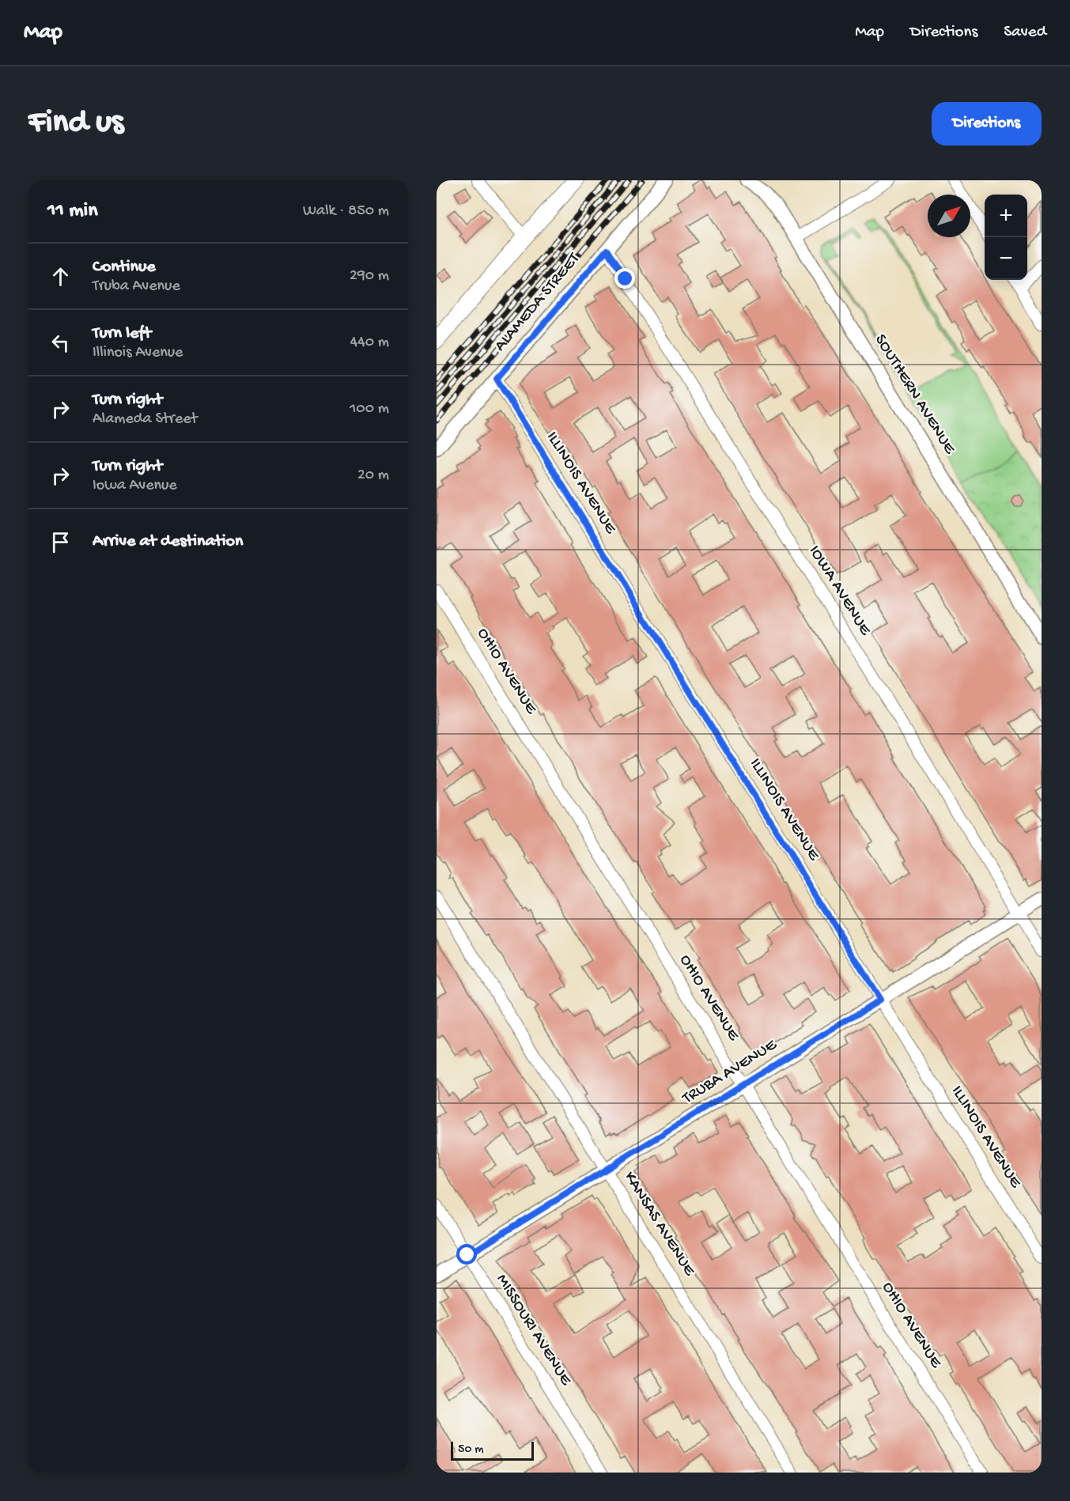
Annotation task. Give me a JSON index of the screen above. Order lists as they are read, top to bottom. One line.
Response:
{"streets":{"street":["ALAMEDA STREET","SOUTHERN AVENUE","ILLINOIS AVENUE","IOWA AVENUE","OHIO AVENUE","TRUBA AVENUE","KANSAS AVENUE","MISSOURI AVENUE"]},"crossings":[["ALAMEDA STREET","ILLINOIS AVENUE"],["ALAMEDA STREET","IOWA AVENUE"],["ILLINOIS AVENUE","TRUBA AVENUE"],["IOWA AVENUE","TRUBA AVENUE"],["OHIO AVENUE","TRUBA AVENUE"],["TRUBA AVENUE","KANSAS AVENUE"],["TRUBA AVENUE","MISSOURI AVENUE"]],"scale_bar":"50 m","north":"top right","page":{"header":"Map","nav":["Map","Directions","Saved"],"buttons":"Directions","title":"Find us","heading":["11 min","Walk · 850 m"],"map_buttons":["+","−"],"list":[["Continue","Truba Avenue","290 m"],["Turn left","Illinois Avenue","440 m"],["Turn right","Alameda Street","100 m"],["Turn right","Iowa Avenue","20 m"],"Arrive at destination"],"scale":"50 m"}}
